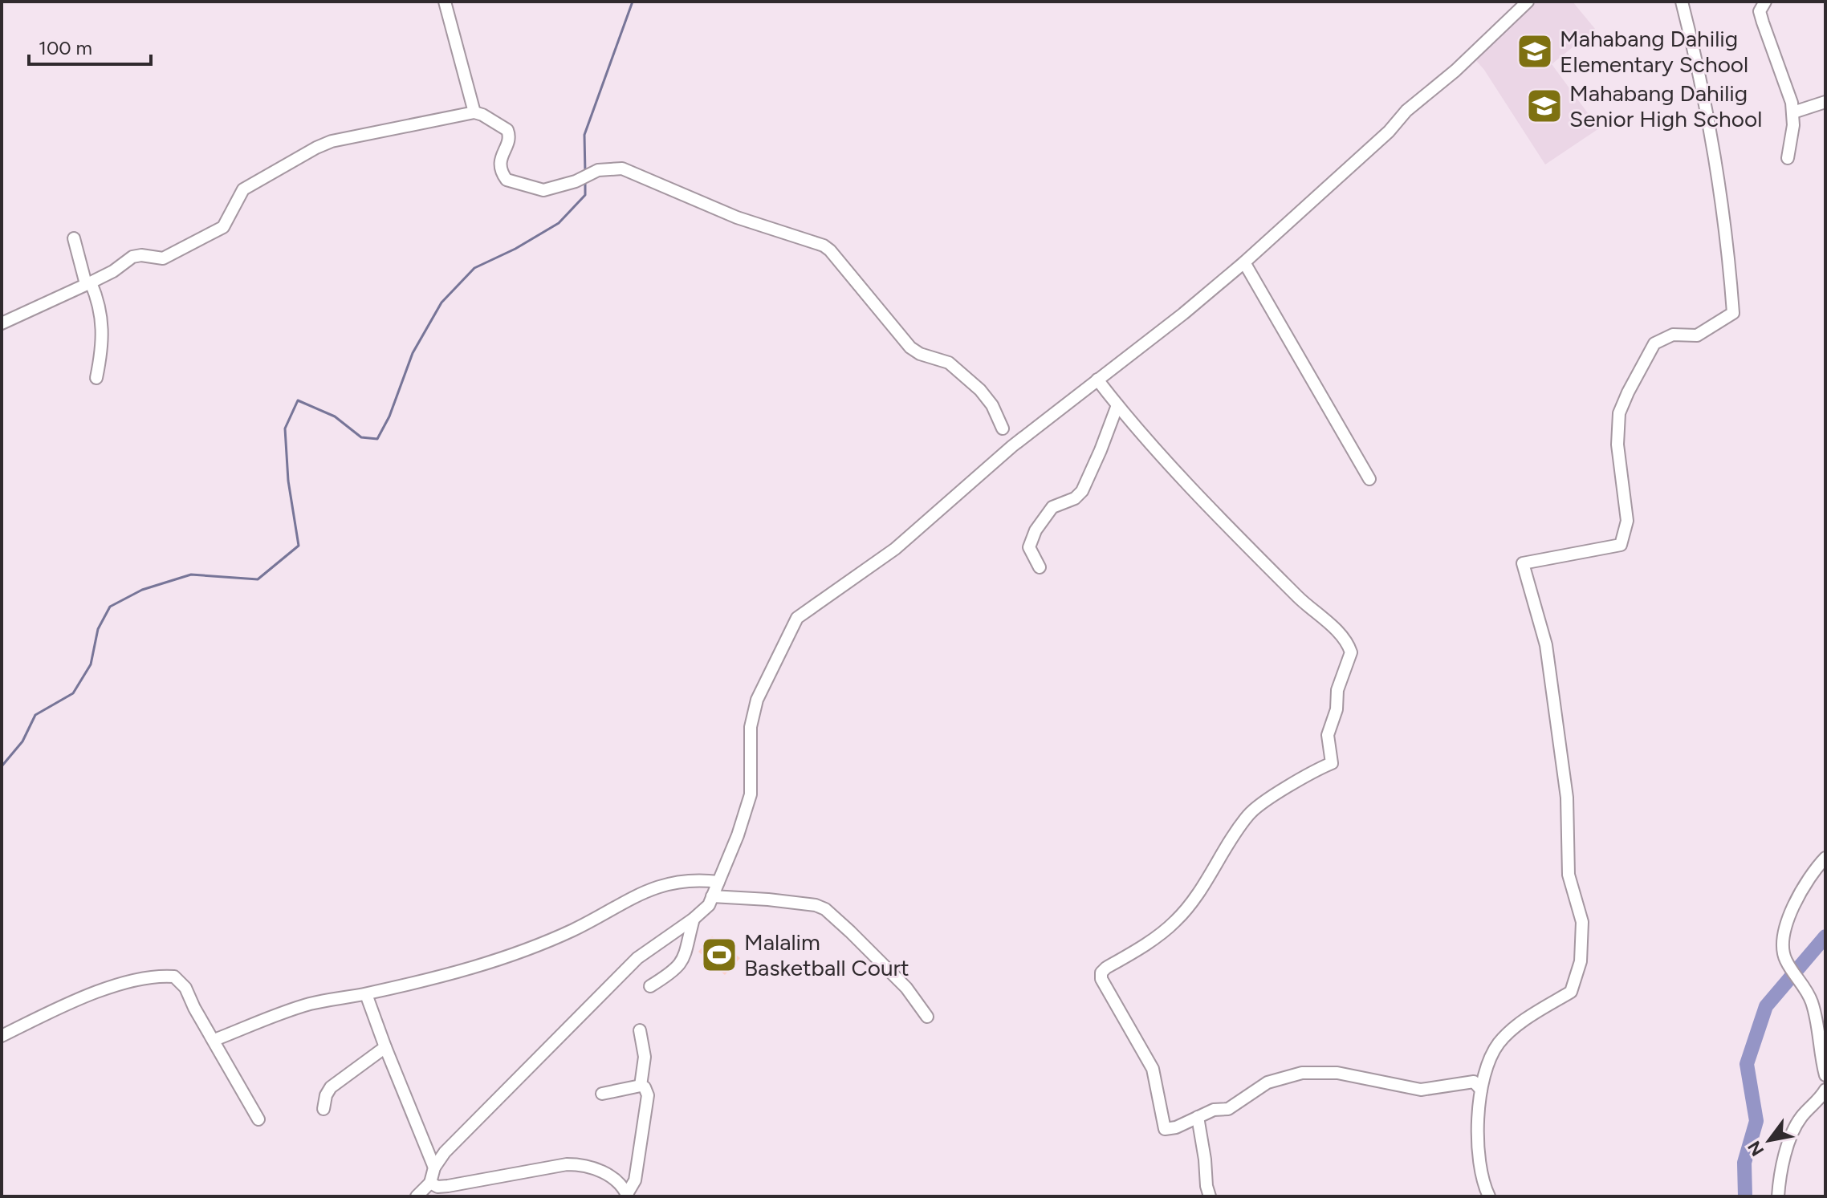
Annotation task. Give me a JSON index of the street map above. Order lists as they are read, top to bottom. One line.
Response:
{"places":{"school or university":["Mahabang Dahilig Elementary School","Mahabang Dahilig Senior High School"],"sports":["Malalim Basketball Court"]},"scale_bar":"100 m","north":"bottom left"}
